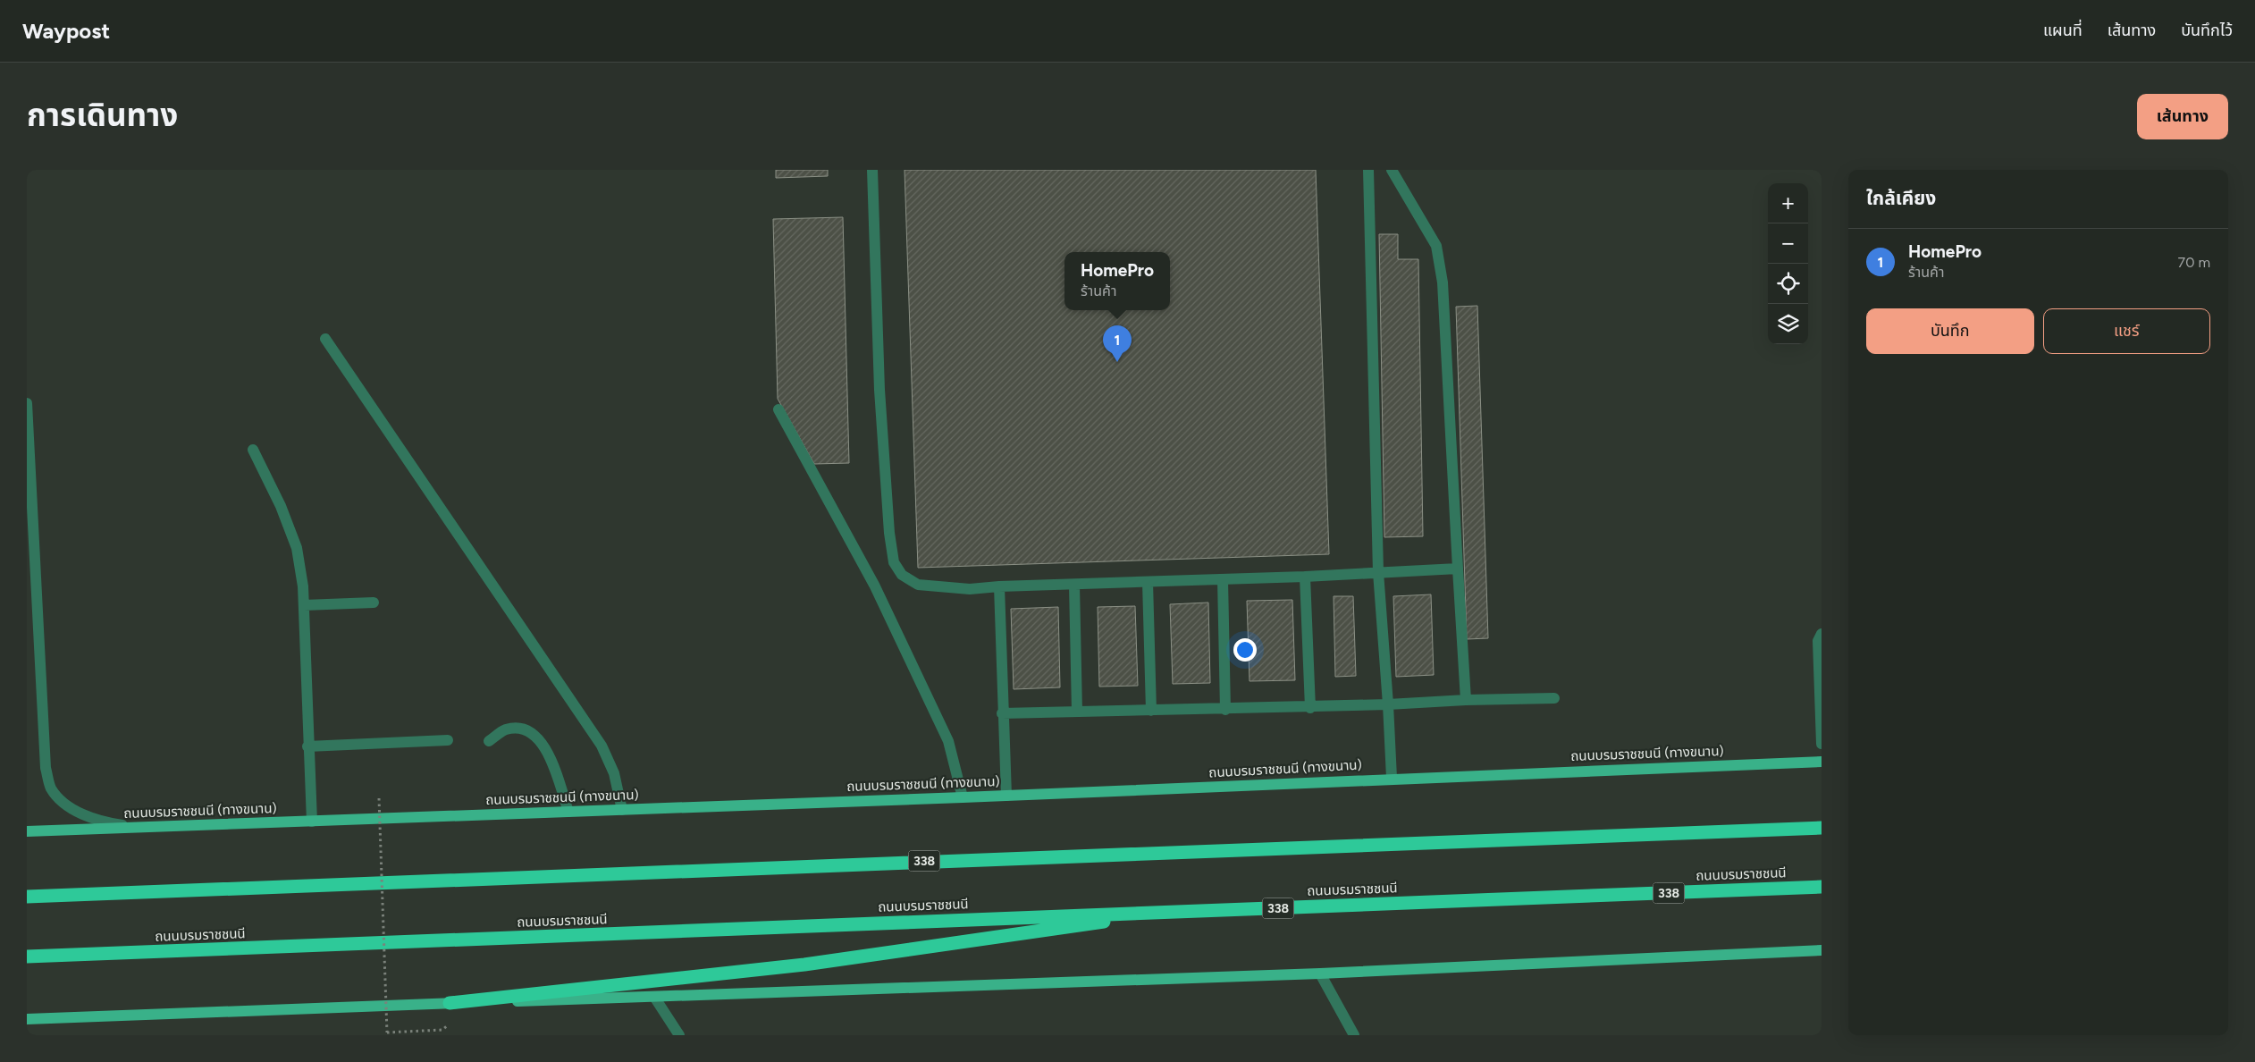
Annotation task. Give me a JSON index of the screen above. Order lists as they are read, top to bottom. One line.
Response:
{"streets":{"highway":["338","ถนนบรมราชชนนี"],"main road":["ถนนบรมราชชนนี (ทางขนาน)"]},"page":{"header":"Waypost","nav":["แผนที่","เส้นทาง","บันทึกไว้"],"title":"การเดินทาง","buttons":["เส้นทาง",["บันทึก","แชร์"]],"heading":"ใกล้เคียง","map_buttons":["+","−"],"list":[{"mark":"1","name":"HomePro","note":"ร้านค้า","value":"70 m"}],"popup":["HomePro","ร้านค้า"],"pins":"1"}}
